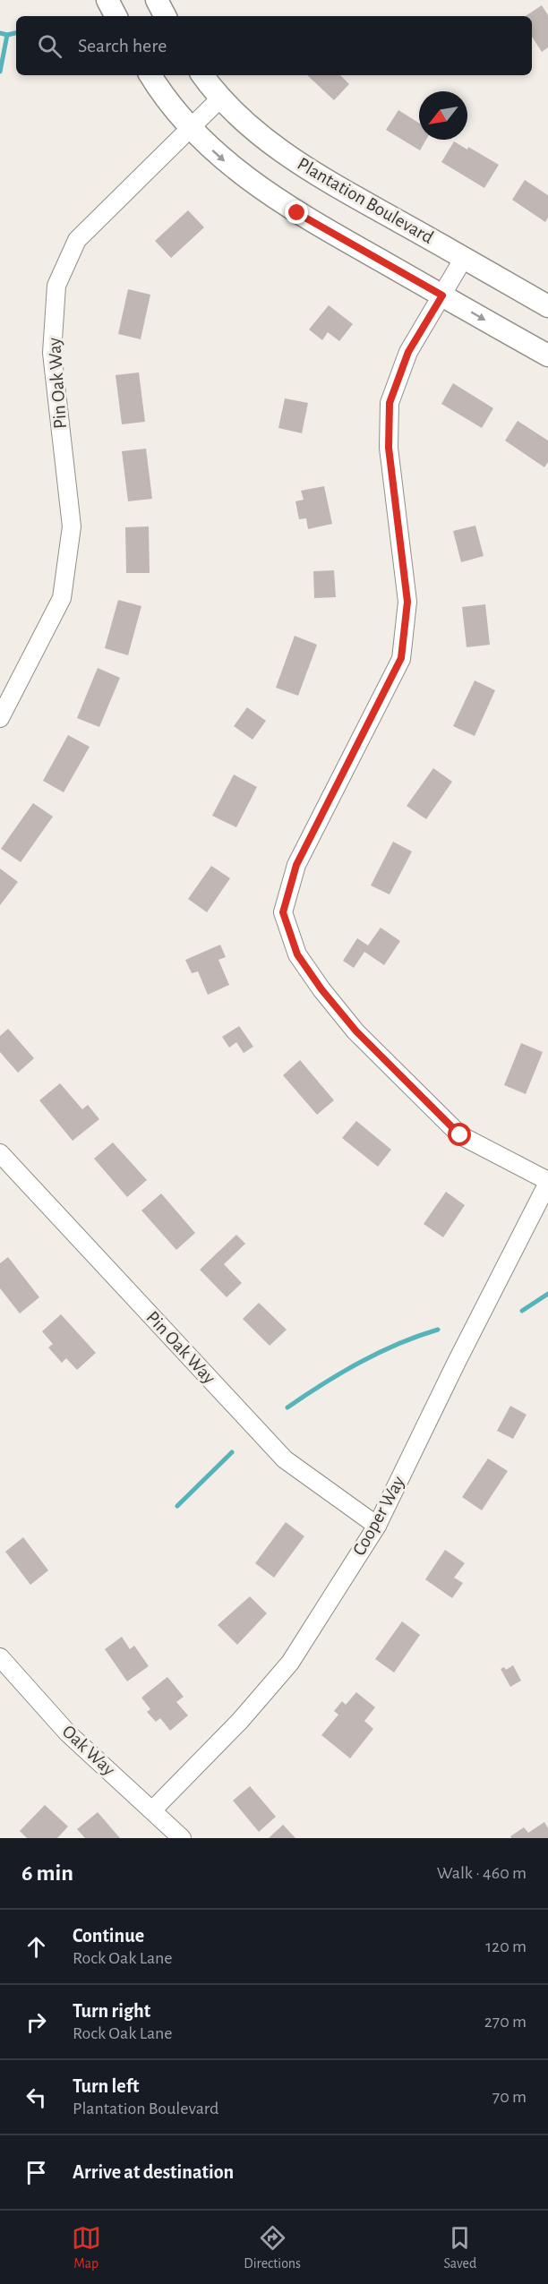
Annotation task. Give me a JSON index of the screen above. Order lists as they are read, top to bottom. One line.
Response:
{"streets":{"street":["Plantation Boulevard","Pin Oak Way","Cooper Way","Oak Way"]},"crossings":[["Plantation Boulevard","Pin Oak Way"],["Pin Oak Way","Cooper Way"],["Cooper Way","Oak Way"]],"north":"bottom left","page":{"search":"Search here","heading":["6 min","Walk · 460 m"],"list":[["Continue","Rock Oak Lane","120 m"],["Turn right","Rock Oak Lane","270 m"],["Turn left","Plantation Boulevard","70 m"],"Arrive at destination"],"nav":["Map","Directions","Saved"]}}
